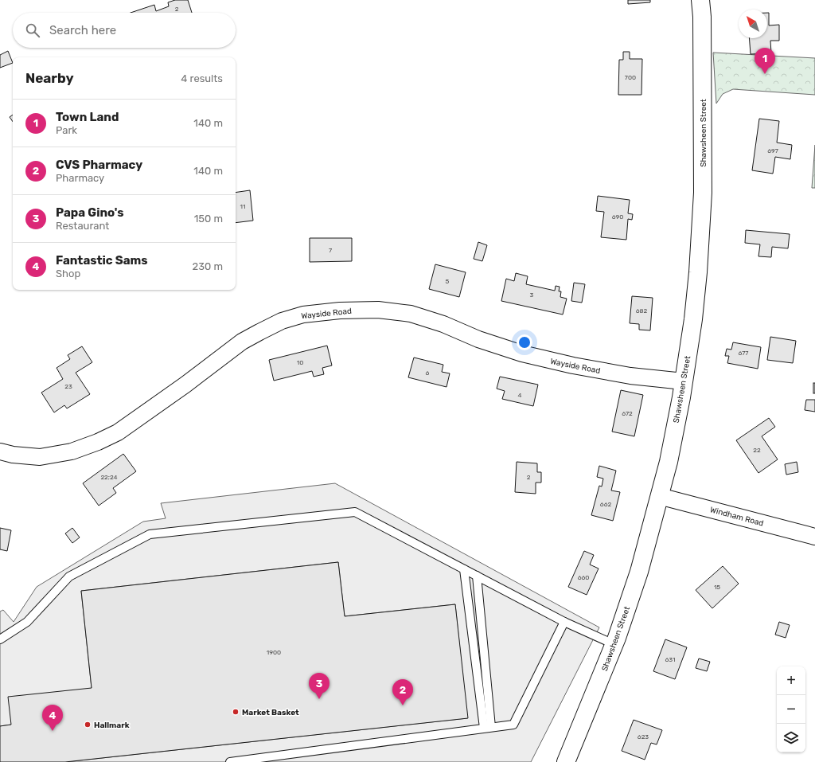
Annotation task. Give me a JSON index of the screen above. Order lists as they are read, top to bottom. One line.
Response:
{"streets":{"main road":["Shawsheen Street"],"street":["Wayside Road","Windham Road"]},"crossings":[["Shawsheen Street","Wayside Road"],["Shawsheen Street","Windham Road"]],"places":["Market Basket","Hallmark"],"house_numbers":["2","700","697","11","690","7","5","3","682","677","10","6","23","4","672","22","22;24","2","662","660","15","1900","631","623"],"north":"top left","page":{"search":"Search here","pins":["1","3","2","4"],"heading":["Nearby","4 results"],"list":[{"mark":"1","name":"Town Land","note":"Park","value":"140 m"},{"mark":"2","name":"CVS Pharmacy","note":"Pharmacy","value":"140 m"},{"mark":"3","name":"Papa Gino's","note":"Restaurant","value":"150 m"},{"mark":"4","name":"Fantastic Sams","note":"Shop","value":"230 m"}],"map_buttons":["+","−"]}}
